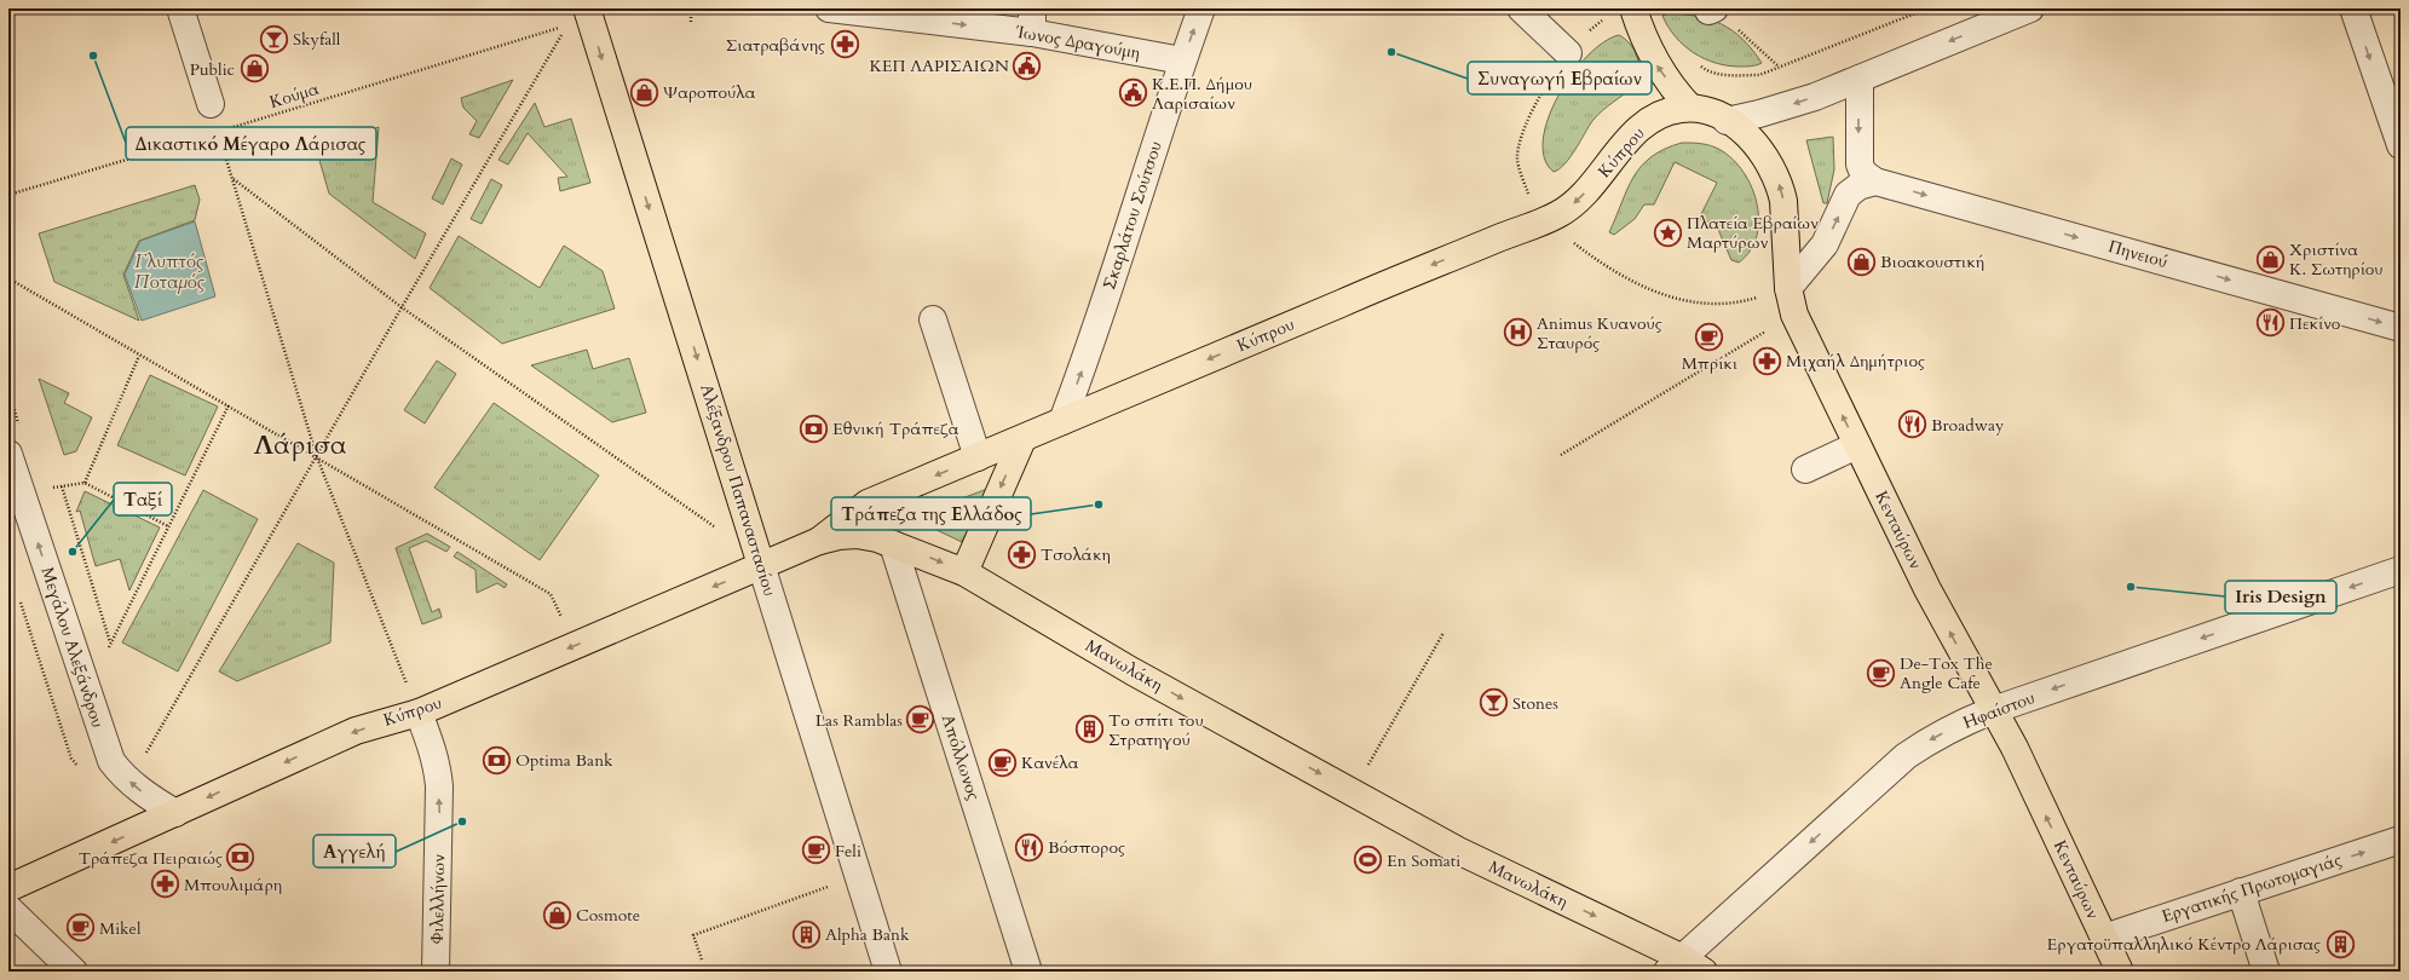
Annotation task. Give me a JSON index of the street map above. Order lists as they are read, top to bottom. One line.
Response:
{"streets":{"main road":["Κύπρου","Αλέξανδρου Παπαναστασίου","Κενταύρων","Μανωλάκη"],"street":["Ίωνος Δραγούμη","Σκαρλάτου Σούτσου","Πηνειού","Μεγάλου Αλεξάνδρου","Ηφαίστου","Απόλλωνος","Εργατικής Πρωτομαγιάς","Φιλελλήνων"],"path":["Κούμα"]},"crossings":[["Ίωνος Δραγούμη","Σκαρλάτου Σούτσου"],["Κύπρου","Σκαρλάτου Σούτσου"],["Κύπρου","Αλέξανδρου Παπαναστασίου"],["Κύπρου","Κενταύρων"],["Κύπρου","Μεγάλου Αλεξάνδρου"],["Κύπρου","Μανωλάκη"],["Κύπρου","Απόλλωνος"],["Κύπρου","Φιλελλήνων"],["Κενταύρων","Ηφαίστου"],["Κενταύρων","Εργατικής Πρωτομαγιάς"],["Μανωλάκη","Ηφαίστου"],["Μανωλάκη","Απόλλωνος"]],"one_way":["Ίωνος Δραγούμη","Κύπρου","Σκαρλάτου Σούτσου","Πηνειού","Αλέξανδρου Παπαναστασίου","Κενταύρων","Μεγάλου Αλεξάνδρου","Μανωλάκη","Ηφαίστου","Εργατικής Πρωτομαγιάς","Φιλελλήνων"],"districts":["Λάρισα"],"water":["Γλυπτός Ποταμός"],"places":{"bar":["Skyfall","Stones"],"pharmacy":["Σιατραβάνης","Μιχαήλ Δημήτριος","Τσολάκη","Μπουλιμάρη"],"other":["Συναγωγή Εβραίων","Δικαστικό Μέγαρο Λάρισας","Τράπεζα της Ελλάδος","Ταξί","Iris Design","Αγγελή"],"public building":["ΚΕΠ ΛΑΡΙΣΑΙΩΝ","Κ.Ε.Π. Δήμου Λαρισαίων"],"shop":["Public","Ψαροπούλα","Χριστίνα Κ. Σωτηρίου","Βιοακουστική","Cosmote"],"place":["Πλατεία Εβραίων Μαρτύρων"],"restaurant":["Πεκίνο","Broadway","Βόσπορος"],"hospital":["Animus Κυανούς Σταυρός"],"cafe":["Μπρίκι","De-Tox The Angle Cafe","Las Ramblas","Κανέλα","Feli","Mikel"],"bank":["Εθνική Τράπεζα","Optima Bank","Τράπεζα Πειραιώς"],"building":["Το σπίτι του Στρατηγού","Alpha Bank","Εργατοϋπαλληλικό Κέντρο Λάρισας"],"sports":["En Somati"]}}
